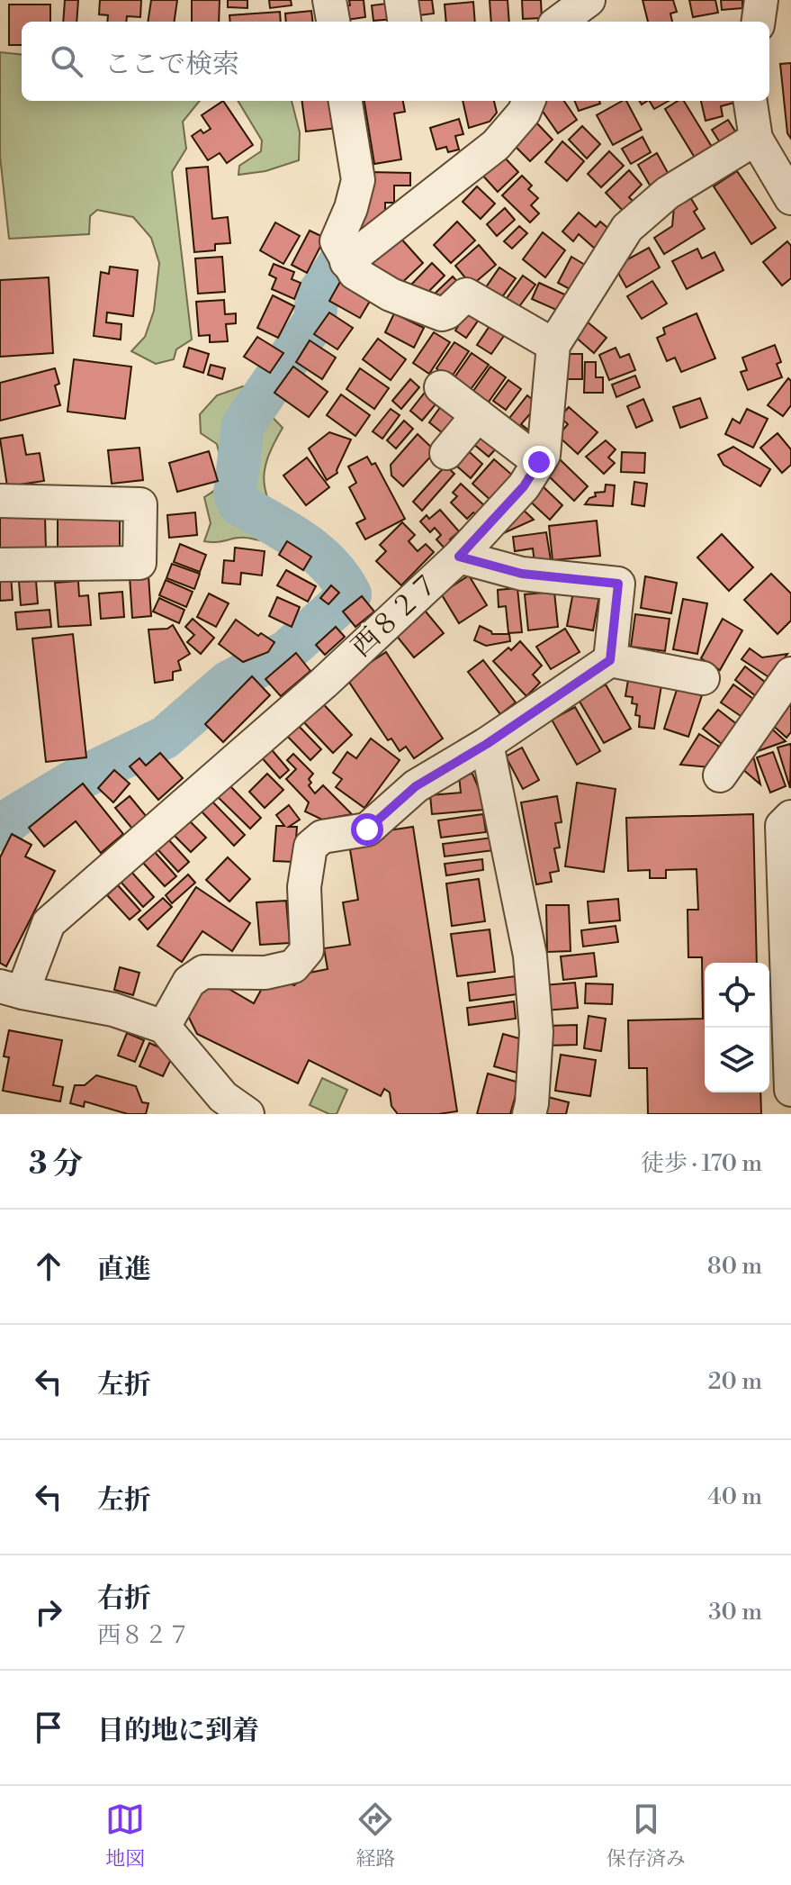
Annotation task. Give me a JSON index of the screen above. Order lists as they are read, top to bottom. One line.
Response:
{"streets":{"street":["西８２７"]},"page":{"search":"ここで検索","heading":["3 分","徒歩 · 170 m"],"list":[["直進","80 m"],["左折","20 m"],["左折","40 m"],["右折","西８２７","30 m"],"目的地に到着"],"nav":["地図","経路","保存済み"]}}
